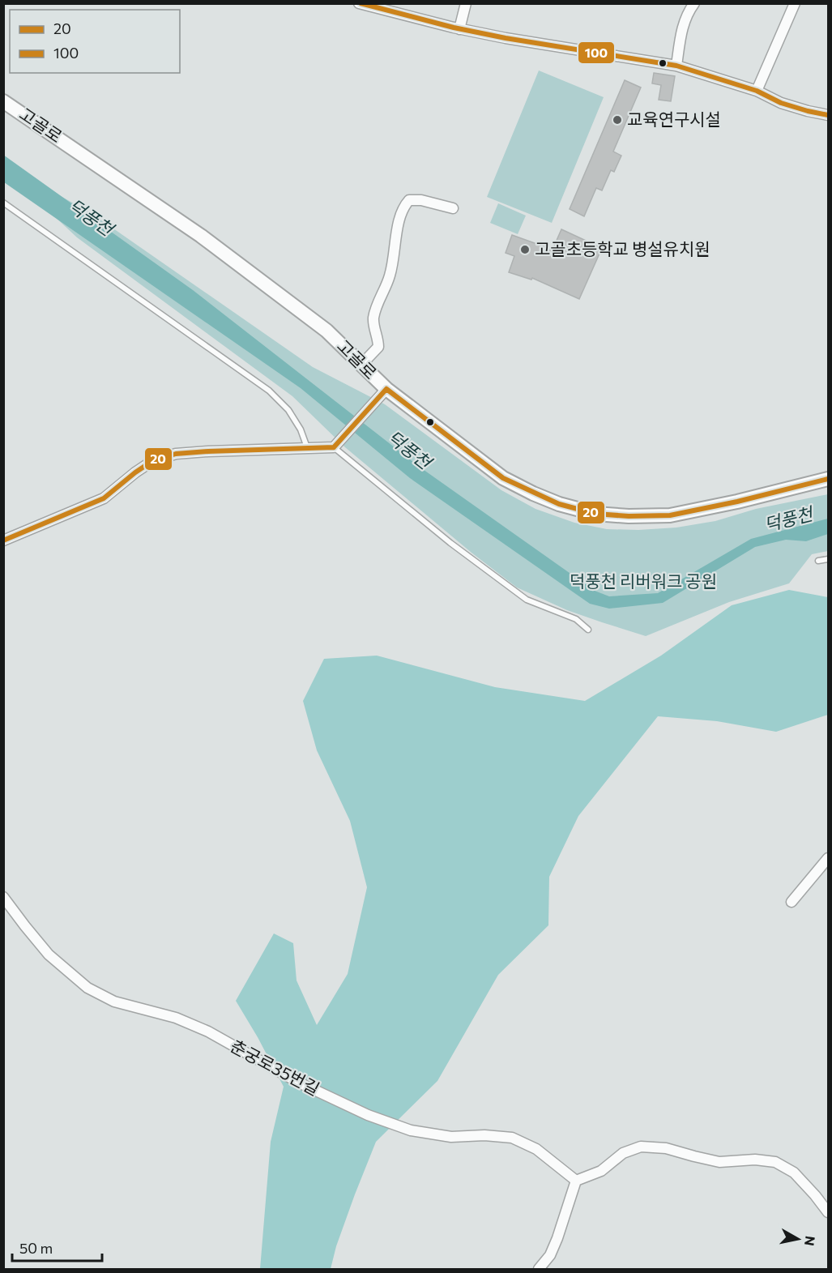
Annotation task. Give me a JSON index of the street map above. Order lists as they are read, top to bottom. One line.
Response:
{"streets":{"street":["고골로","춘궁로35번길"]},"water":["덕풍천"],"parks":["덕풍천 리버워크 공원"],"places":["교육연구시설","고골초등학교 병설유치원"],"lines":["transit line 100","transit line 20"],"legend":["20","100"],"scale_bar":"50 m","north":"right"}
